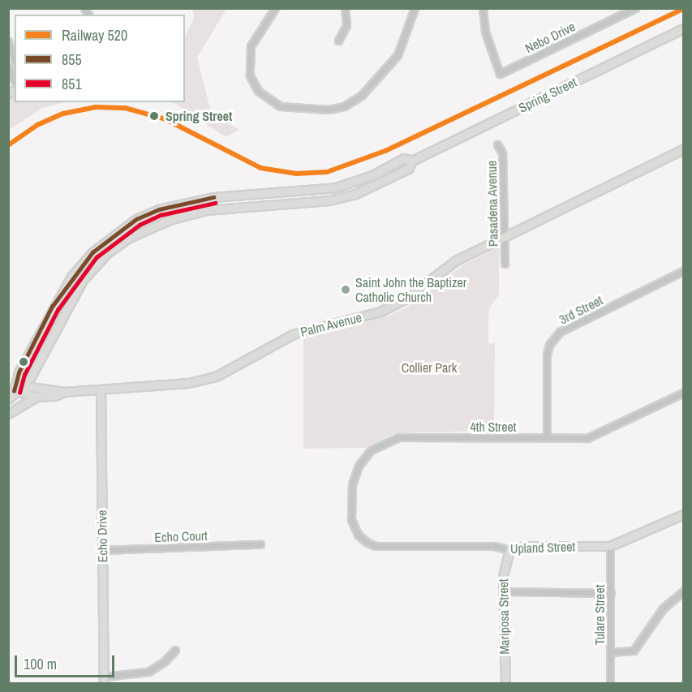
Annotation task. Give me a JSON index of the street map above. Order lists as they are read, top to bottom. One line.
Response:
{"streets":{"street":["Nebo Drive","Spring Street","Pasadena Avenue","3rd Street","Palm Avenue","4th Street","Echo Drive","Echo Court","Upland Street","Tulare Street","Mariposa Street"]},"crossings":[["Spring Street","Palm Avenue"],["Pasadena Avenue","Palm Avenue"],["3rd Street","4th Street"],["Palm Avenue","Echo Drive"],["4th Street","Upland Street"],["Echo Drive","Echo Court"],["Upland Street","Tulare Street"],["Upland Street","Mariposa Street"]],"parks":["Collier Park"],"places":["Spring Street","Saint John the Baptizer Catholic Church"],"lines":["rail line 520","transit line 855","transit line 851"],"legend":["Railway 520","855","851"],"scale_bar":"100 m"}
